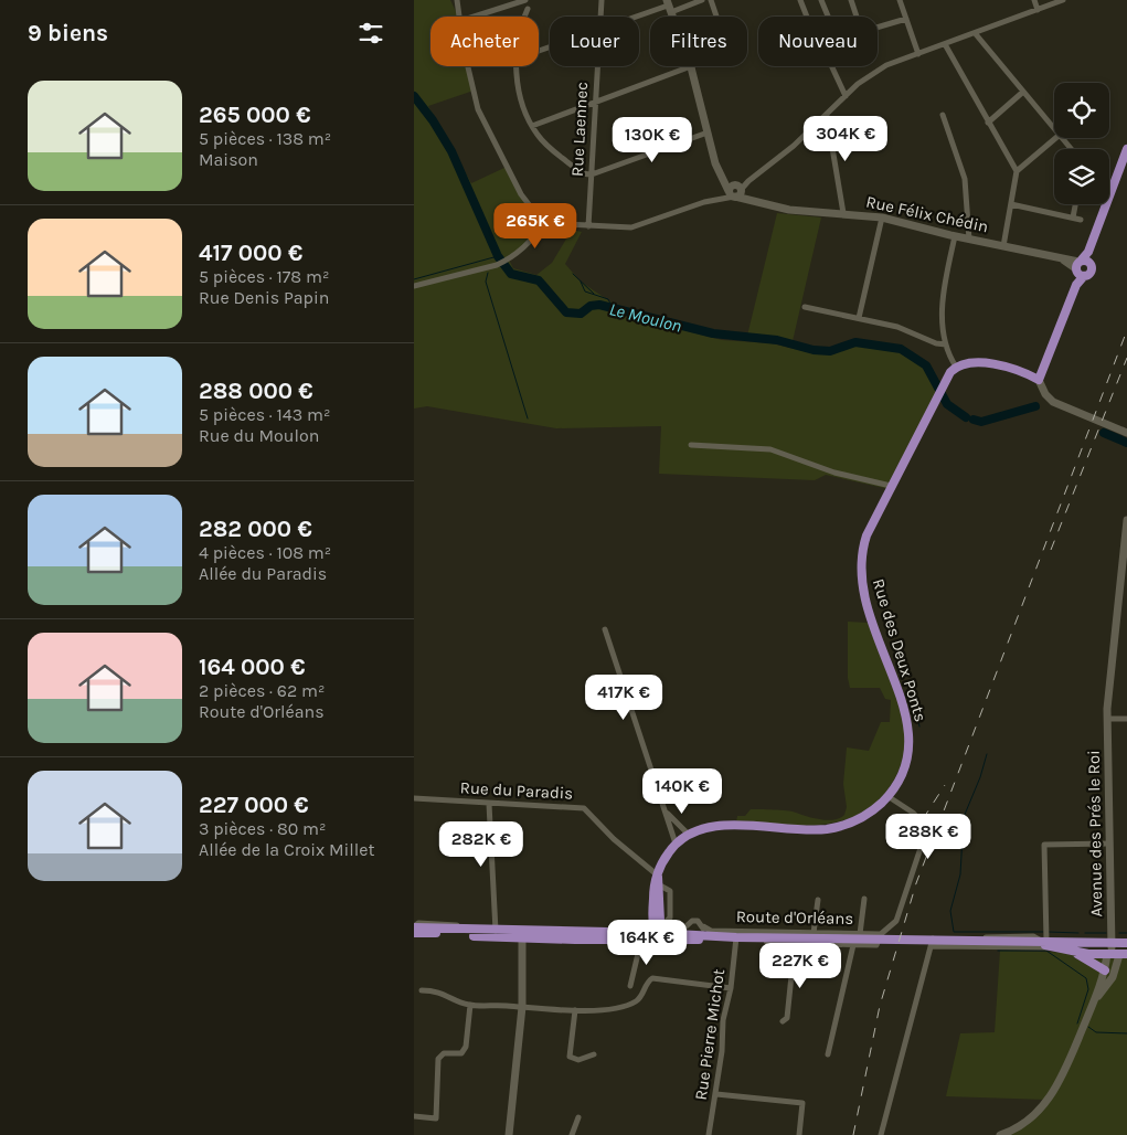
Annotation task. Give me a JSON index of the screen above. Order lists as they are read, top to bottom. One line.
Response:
{"streets":{"main road":["Rue Félix Chédin","Rue des Deux Ponts","Avenue des Prés le Roi","Route d'Orléans"],"street":["Rue Laennec","Rue du Paradis","Rue Pierre Michot"]},"crossings":[["Rue des Deux Ponts","Rue du Paradis"],["Avenue des Prés le Roi","Route d'Orléans"],["Route d'Orléans","Rue Pierre Michot"]],"water":["Le Moulon"],"page":{"heading":"9 biens","chip":["Acheter","Louer","Filtres","Nouveau"],"list":[{"name":"265 000 €","note":"5 pièces · 138 m² · Maison"},{"name":"417 000 €","note":"5 pièces · 178 m² · Rue Denis Papin"},{"name":"288 000 €","note":"5 pièces · 143 m² · Rue du Moulon"},{"name":"282 000 €","note":"4 pièces · 108 m² · Allée du Paradis"},{"name":"164 000 €","note":"2 pièces · 62 m² · Route d'Orléans"},{"name":"227 000 €","note":"3 pièces · 80 m² · Allée de la Croix Millet"}],"price":["304K €","130K €","265K €","417K €","140K €","288K €","282K €","164K €","227K €"]}}
